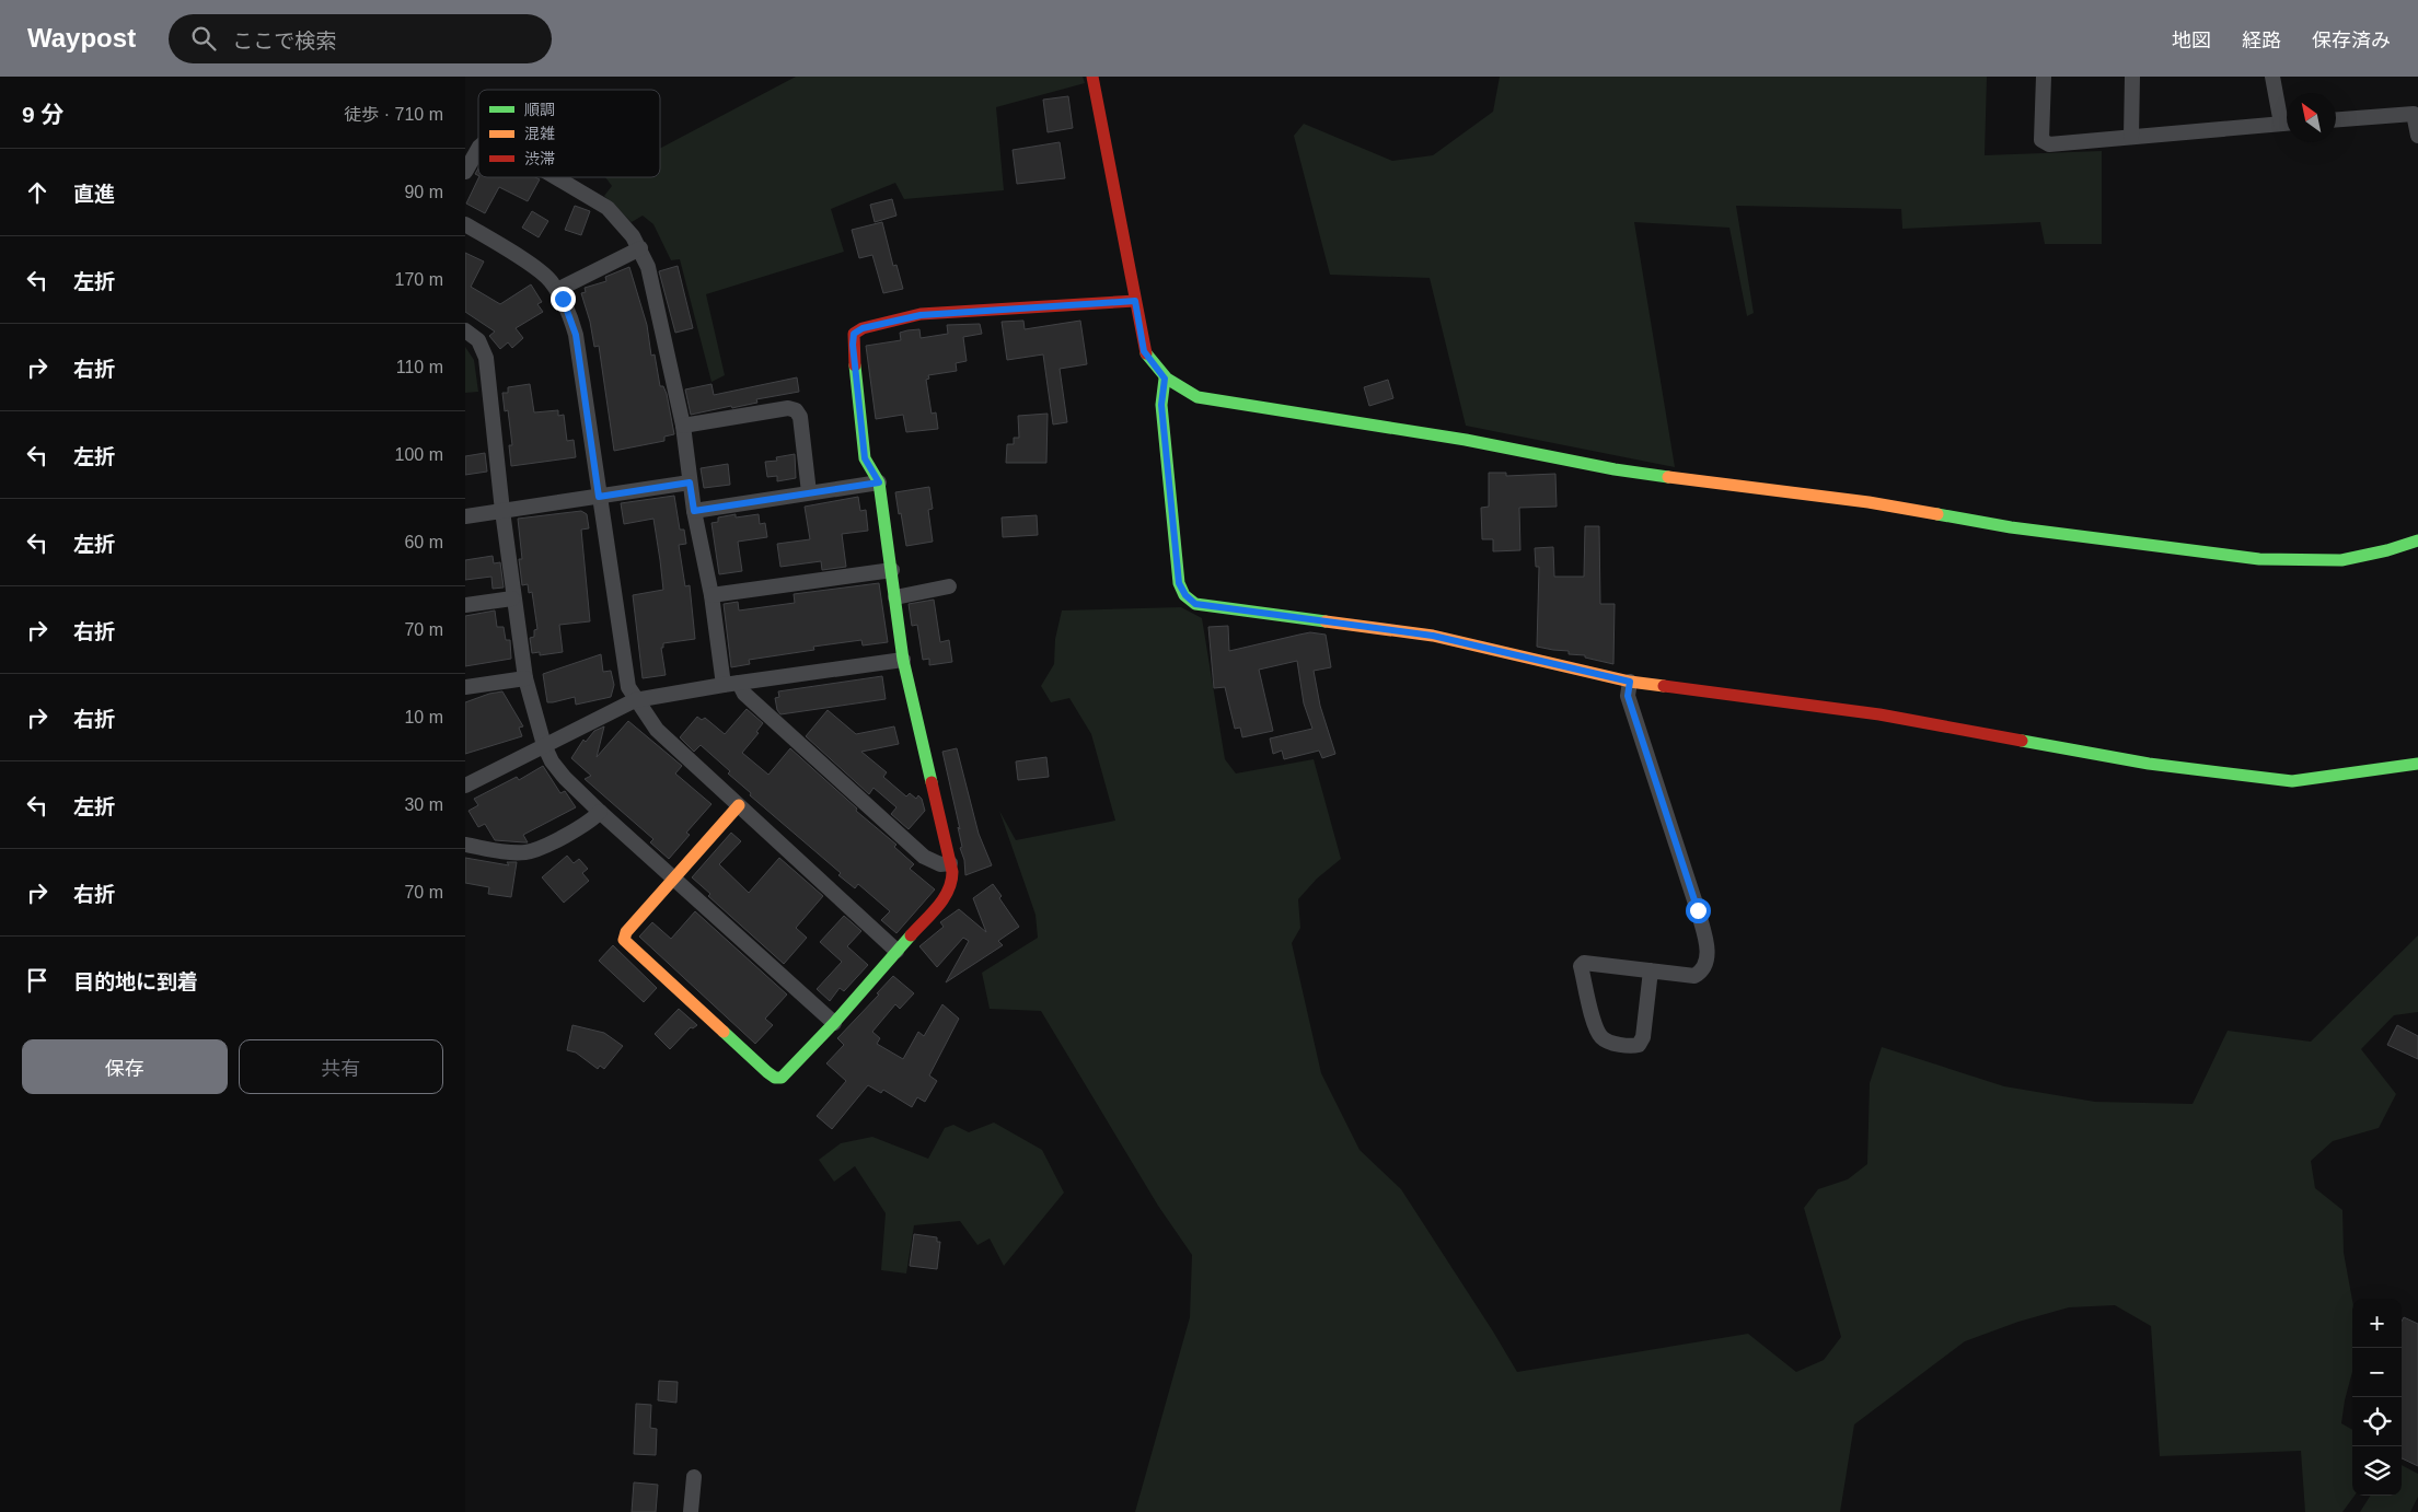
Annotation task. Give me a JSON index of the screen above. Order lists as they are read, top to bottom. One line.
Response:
{"legend":["順調","混雑","渋滞"],"north":"top left","page":{"header":"Waypost","search":"ここで検索","nav":["地図","経路","保存済み"],"heading":["9 分","徒歩 · 710 m"],"list":[["直進","90 m"],["左折","170 m"],["右折","110 m"],["左折","100 m"],["左折","60 m"],["右折","70 m"],["右折","10 m"],["左折","30 m"],["右折","70 m"],"目的地に到着"],"buttons":["保存","共有"],"map_buttons":["+","−"]}}
